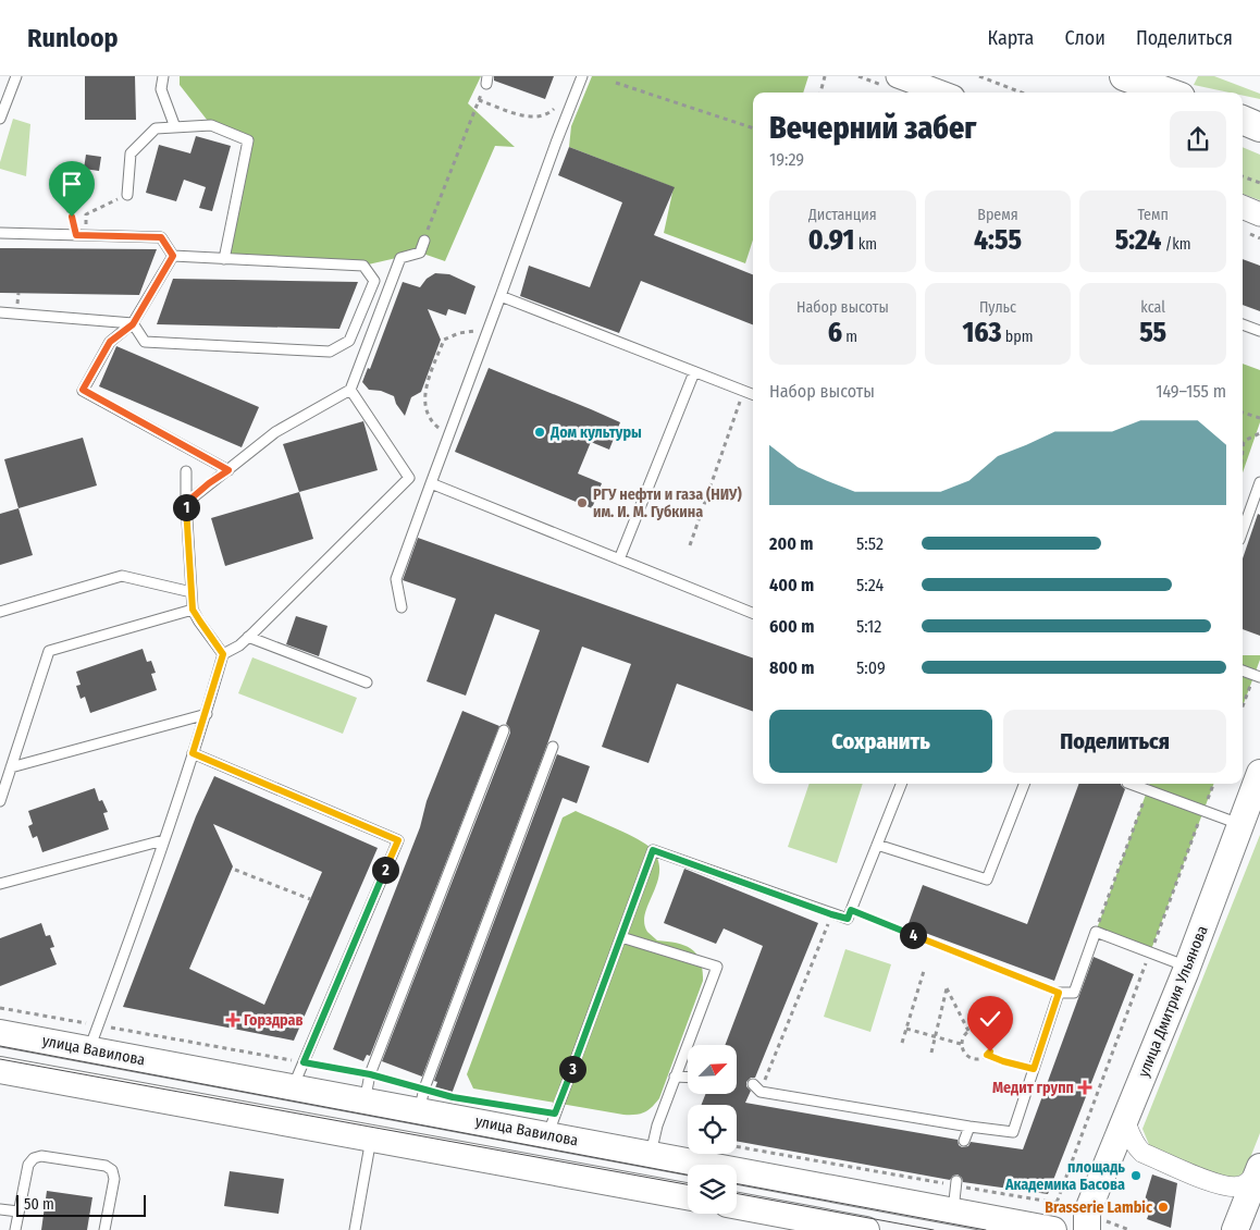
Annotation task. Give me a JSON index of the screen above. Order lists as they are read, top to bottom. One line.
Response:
{"streets":{"main road":["улица Дмитрия Ульянова","улица Вавилова"]},"places":{"other":["Дом культуры","РГУ нефти и газа (НИУ) им. И. М. Губкина","площадь Академика Басова","Brasserie Lambic"],"health":["Горздрав","Медит групп"]},"scale_bar":"50 m","north":"top right","page":{"header":"Runloop","nav":["Карта","Слои","Поделиться"],"heading":["Вечерний забег","19:29"],"stats":[["Дистанция","0.91 km"],["Время","4:55"],["Темп","5:24 /km"],["Набор высоты","6 m"],["Пульс","163 bpm"],["kcal","55"]],"chart":["Набор высоты","149–155 m"],"pins":["1","2","4","3"],"list":[{"name":"200 m","note":"5:52"},{"name":"400 m","note":"5:24"},{"name":"600 m","note":"5:12"},{"name":"800 m","note":"5:09"}],"buttons":["Сохранить","Поделиться"],"scale":"50 m"}}
